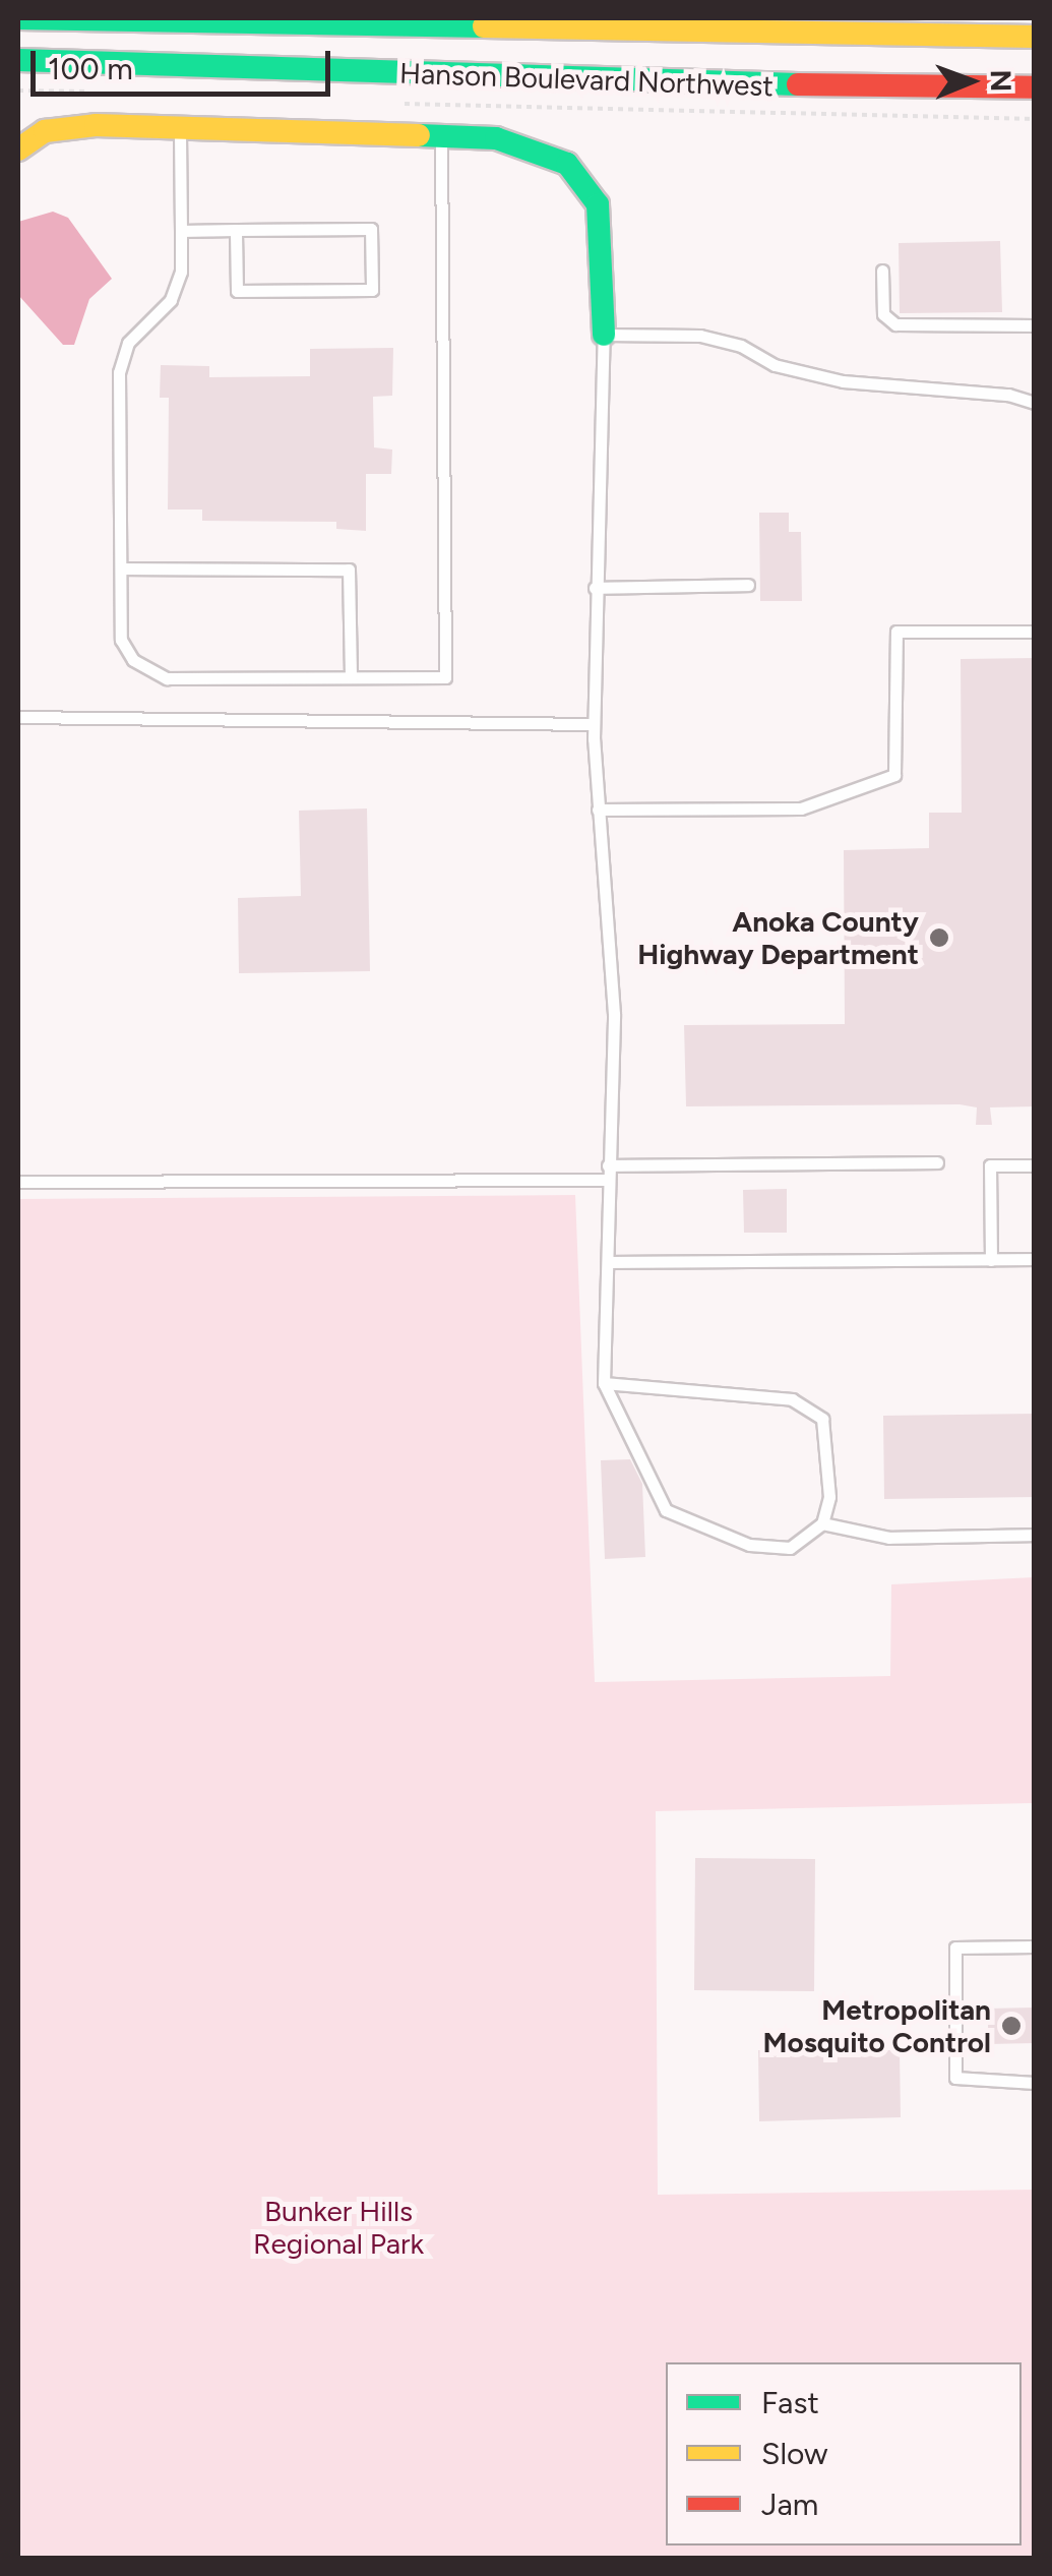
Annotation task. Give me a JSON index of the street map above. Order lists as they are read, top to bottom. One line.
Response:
{"streets":{"main road":["Hanson Boulevard Northwest"]},"parks":["Bunker Hills Regional Park"],"places":["Anoka County Highway Department","Metropolitan Mosquito Control"],"legend":["Fast","Slow","Jam"],"scale_bar":"100 m","north":"right"}
